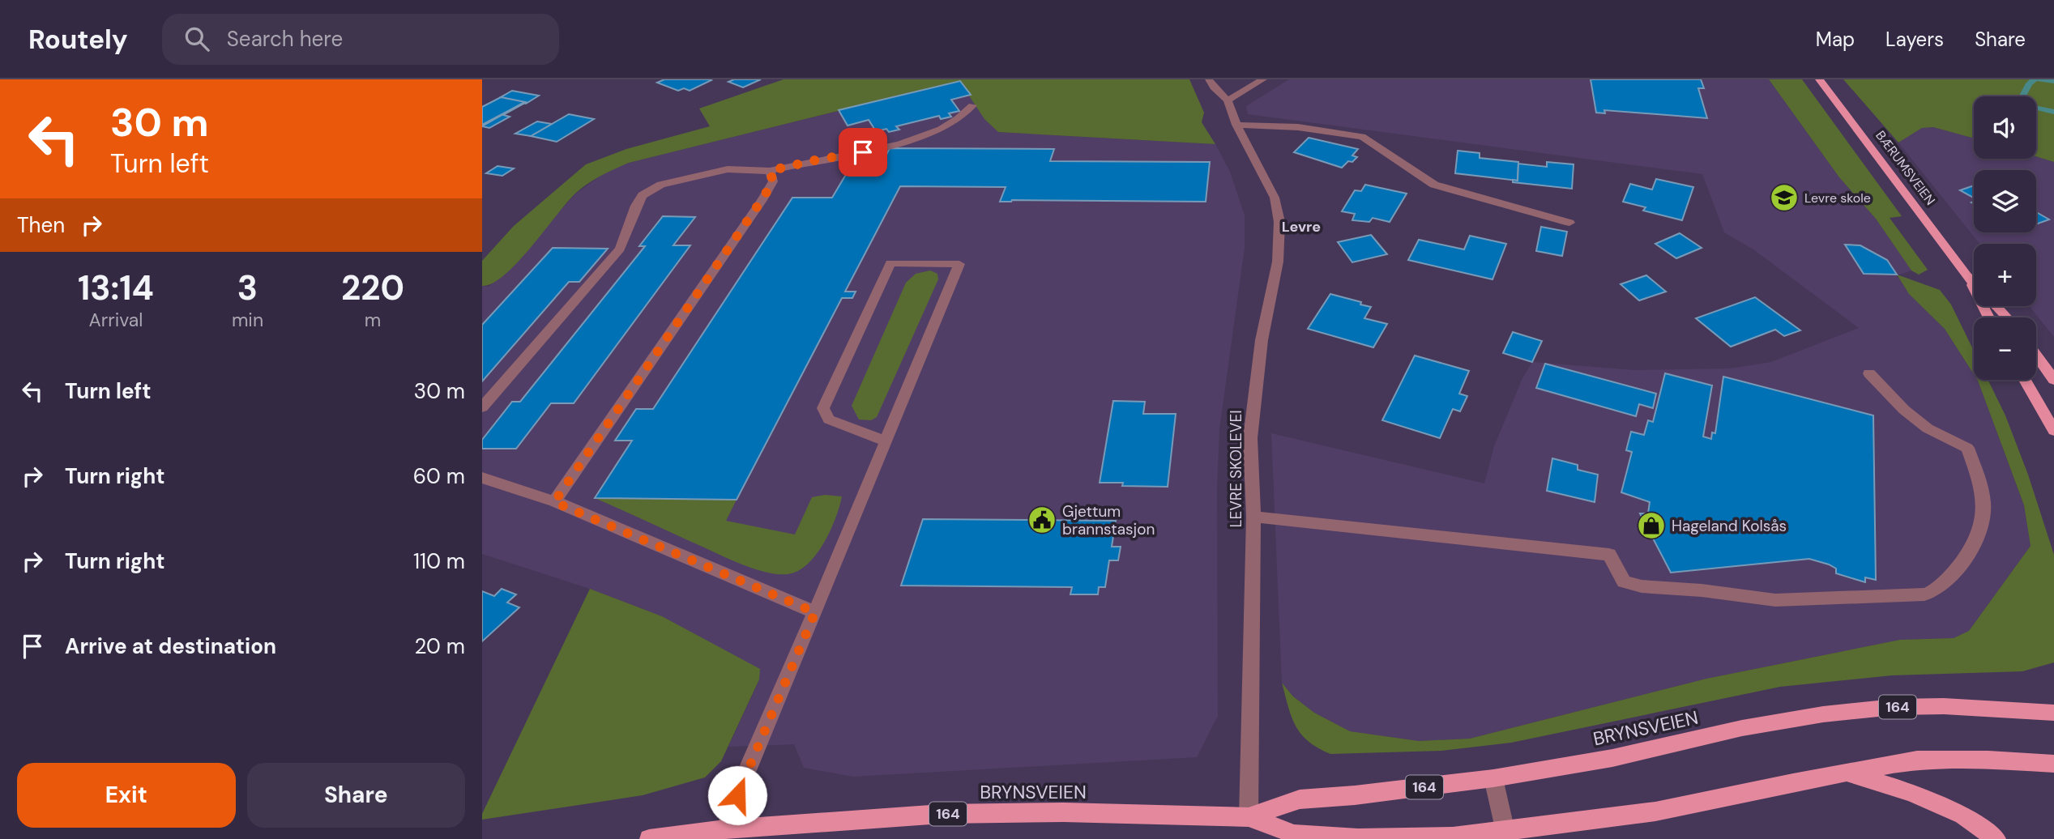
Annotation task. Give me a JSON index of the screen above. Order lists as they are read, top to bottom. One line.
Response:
{"streets":{"main road":["BÆRUMSVEIEN","164","BRYNSVEIEN"],"street":["LEVRE SKOLEVEI"]},"crossings":[["LEVRE SKOLEVEI","BRYNSVEIEN"],["164","BRYNSVEIEN"]],"districts":["Levre"],"places":{"school or university":["Levre skole"],"public building":["Gjettum brannstasjon"],"shop":["Hageland Kolsås"]},"page":{"header":"Routely","search":"Search here","nav":["Map","Layers","Share"],"turn":["30 m","Turn left"],"map_buttons":["+","−"],"then":"Then","eta":["13:14","Arrival","3","min","220","m"],"list":[{"name":"Turn left","value":"30 m"},{"name":"Turn right","value":"60 m"},{"name":"Turn right","value":"110 m"},{"name":"Arrive at destination","value":"20 m"}],"buttons":["Exit","Share"]}}
